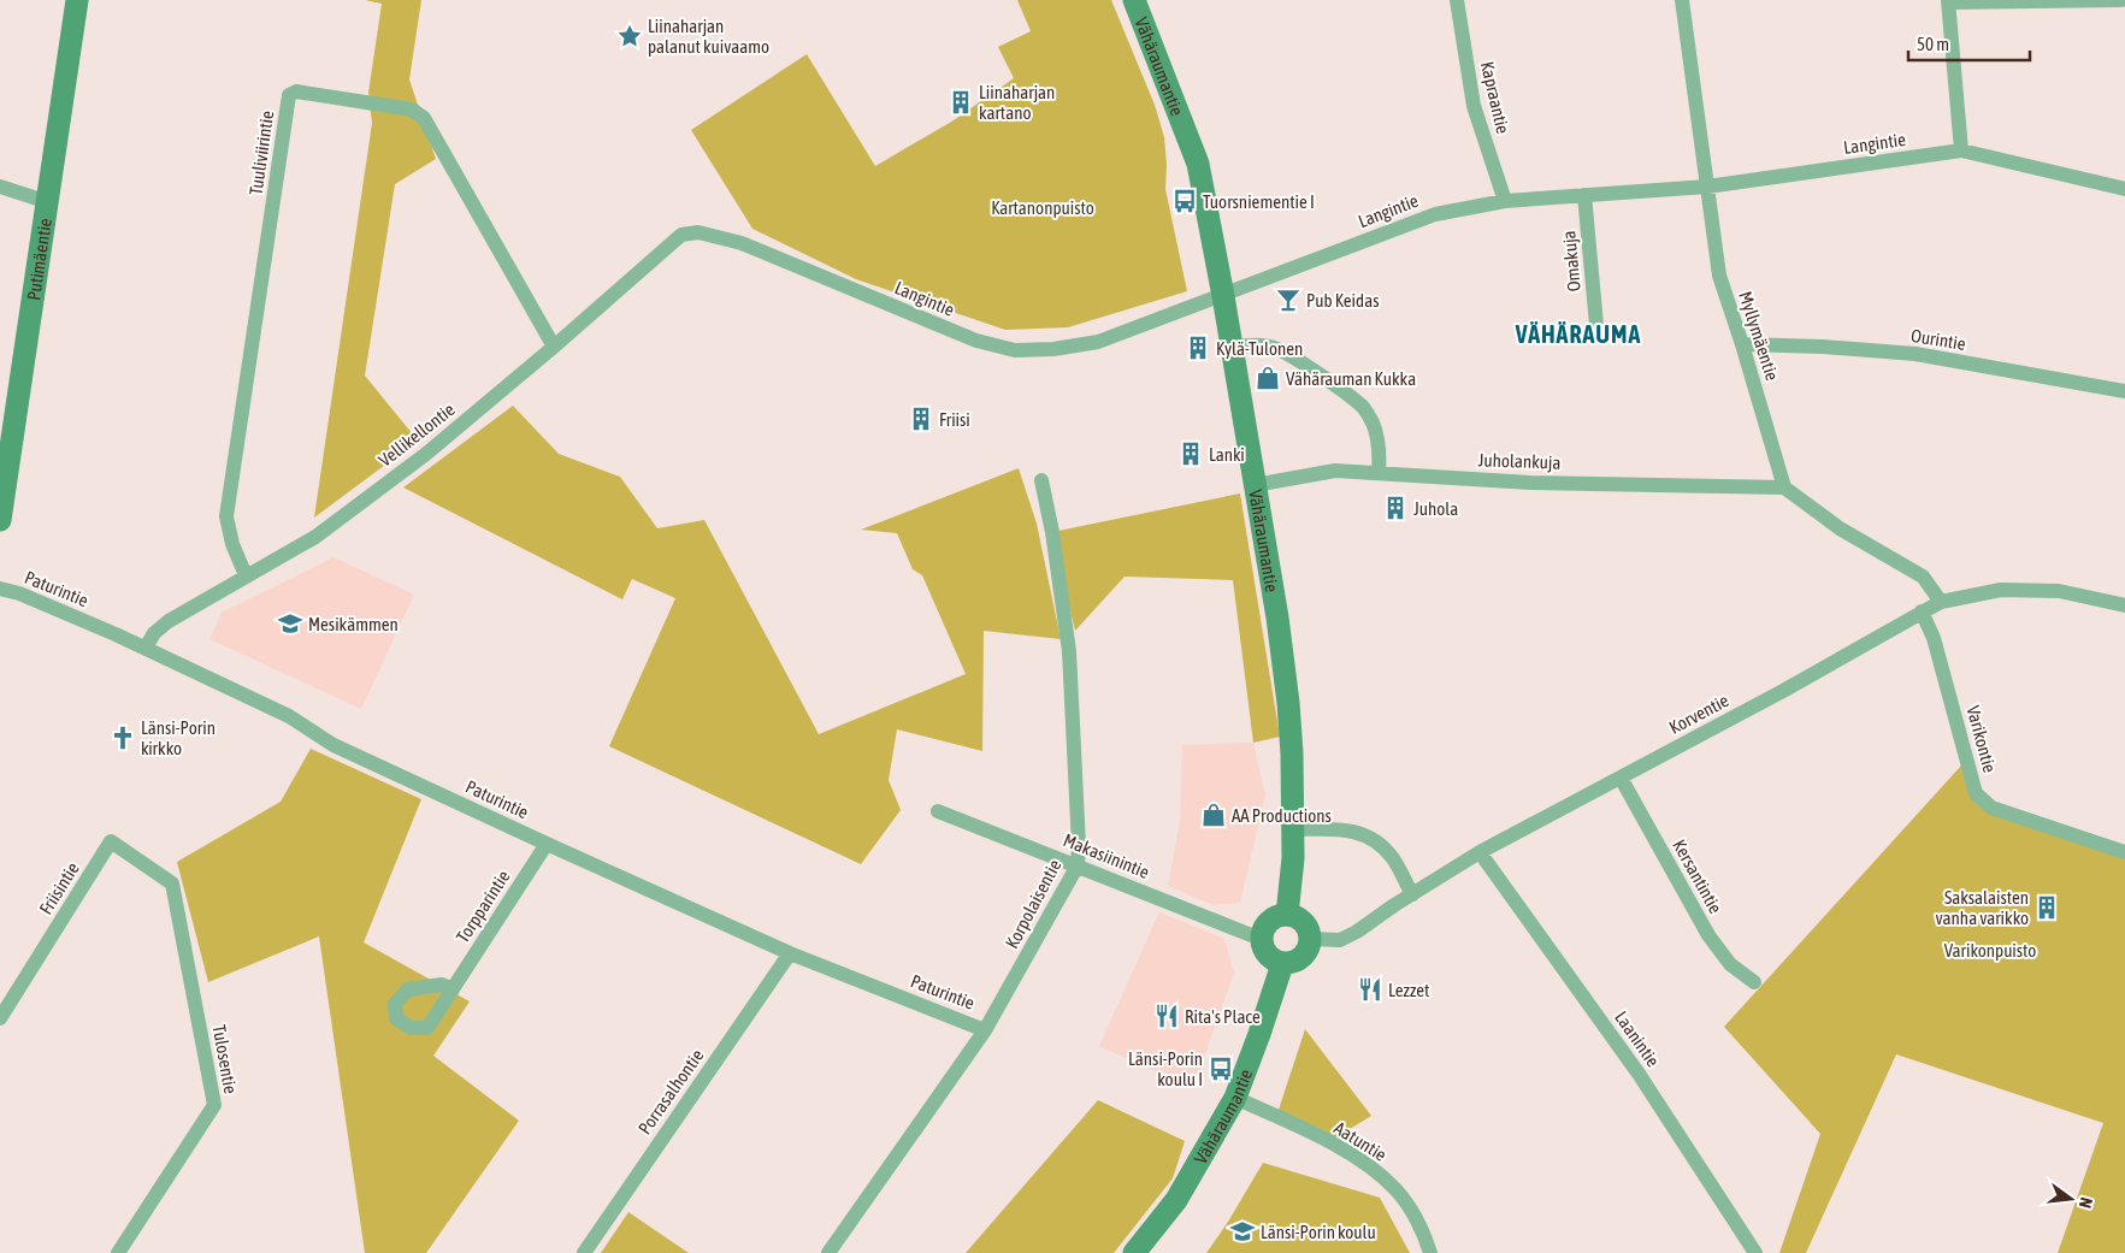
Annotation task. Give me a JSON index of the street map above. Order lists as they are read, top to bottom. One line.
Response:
{"streets":{"main road":["Vähäraumantie","Putimäentie"],"street":["Kapraantie","Langintie","Tuuliviirintie","Omakuja","Myllymäentie","Ourintie","Vellikellontie","Juholankuja","Paturintie","Korventie","Varikontie","Makasiinintie","Kersantintie","Friisintie","Korpolaisentie","Torpparintie","Laanintie","Tulosentie","Porrasalhontie","Aatuntie"]},"crossings":[["Vähäraumantie","Langintie"],["Vähäraumantie","Juholankuja"],["Vähäraumantie","Korventie"],["Vähäraumantie","Makasiinintie"],["Vähäraumantie","Aatuntie"],["Kapraantie","Langintie"],["Langintie","Omakuja"],["Langintie","Myllymäentie"],["Langintie","Vellikellontie"],["Tuuliviirintie","Vellikellontie"],["Myllymäentie","Ourintie"],["Myllymäentie","Juholankuja"],["Vellikellontie","Paturintie"],["Paturintie","Korpolaisentie"],["Paturintie","Torpparintie"],["Paturintie","Porrasalhontie"],["Korventie","Varikontie"],["Korventie","Makasiinintie"],["Korventie","Kersantintie"],["Korventie","Laanintie"],["Makasiinintie","Korpolaisentie"],["Friisintie","Tulosentie"]],"districts":["VÄHÄRAUMA"],"parks":["Kartanonpuisto","Varikonpuisto"],"places":{"place":["Liinaharjan palanut kuivaamo"],"building":["Liinaharjan kartano","Kylä-Tulonen","Friisi","Lanki","Juhola","Saksalaisten vanha varikko"],"bus stop":["Tuorsniementie I","Länsi-Porin koulu I"],"bar":["Pub Keidas"],"shop":["Vähärauman Kukka","AA Productions"],"school or university":["Mesikämmen","Länsi-Porin koulu"],"church":["Länsi-Porin kirkko"],"restaurant":["Lezzet","Rita's Place"]},"scale_bar":"50 m","north":"right"}
